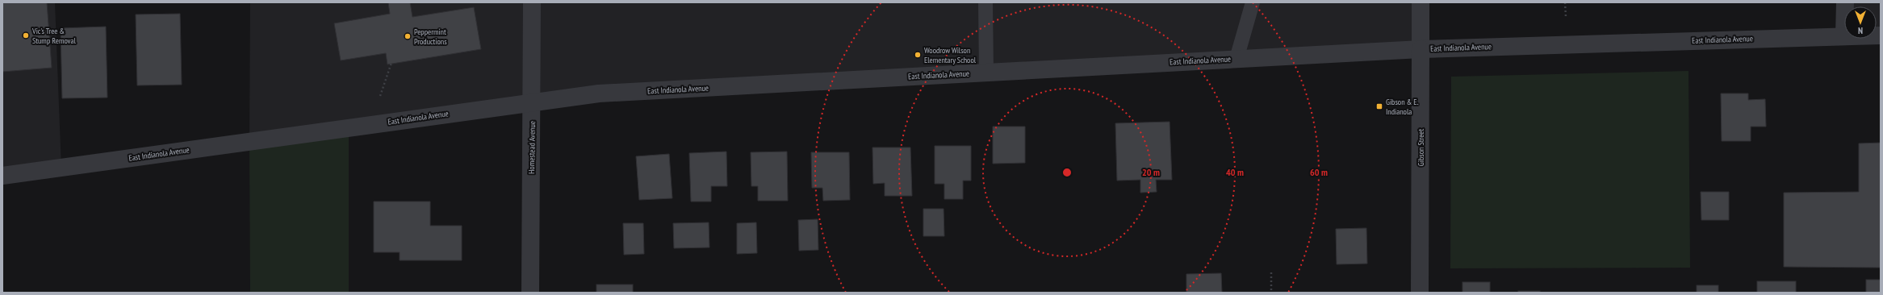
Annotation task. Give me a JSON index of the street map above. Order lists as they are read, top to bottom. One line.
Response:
{"streets":{"street":["East Indianola Avenue","Homestead Avenue","Gibson Street"]},"crossings":[["East Indianola Avenue","Homestead Avenue"],["East Indianola Avenue","Gibson Street"]],"places":{"other":["Vic's Tree & Stump Removal","Peppermint Productions","Woodrow Wilson Elementary School"],"transit":["Gibson & E. Indianola"]},"north":"bottom","rings":["20 m","40 m","60 m"]}
